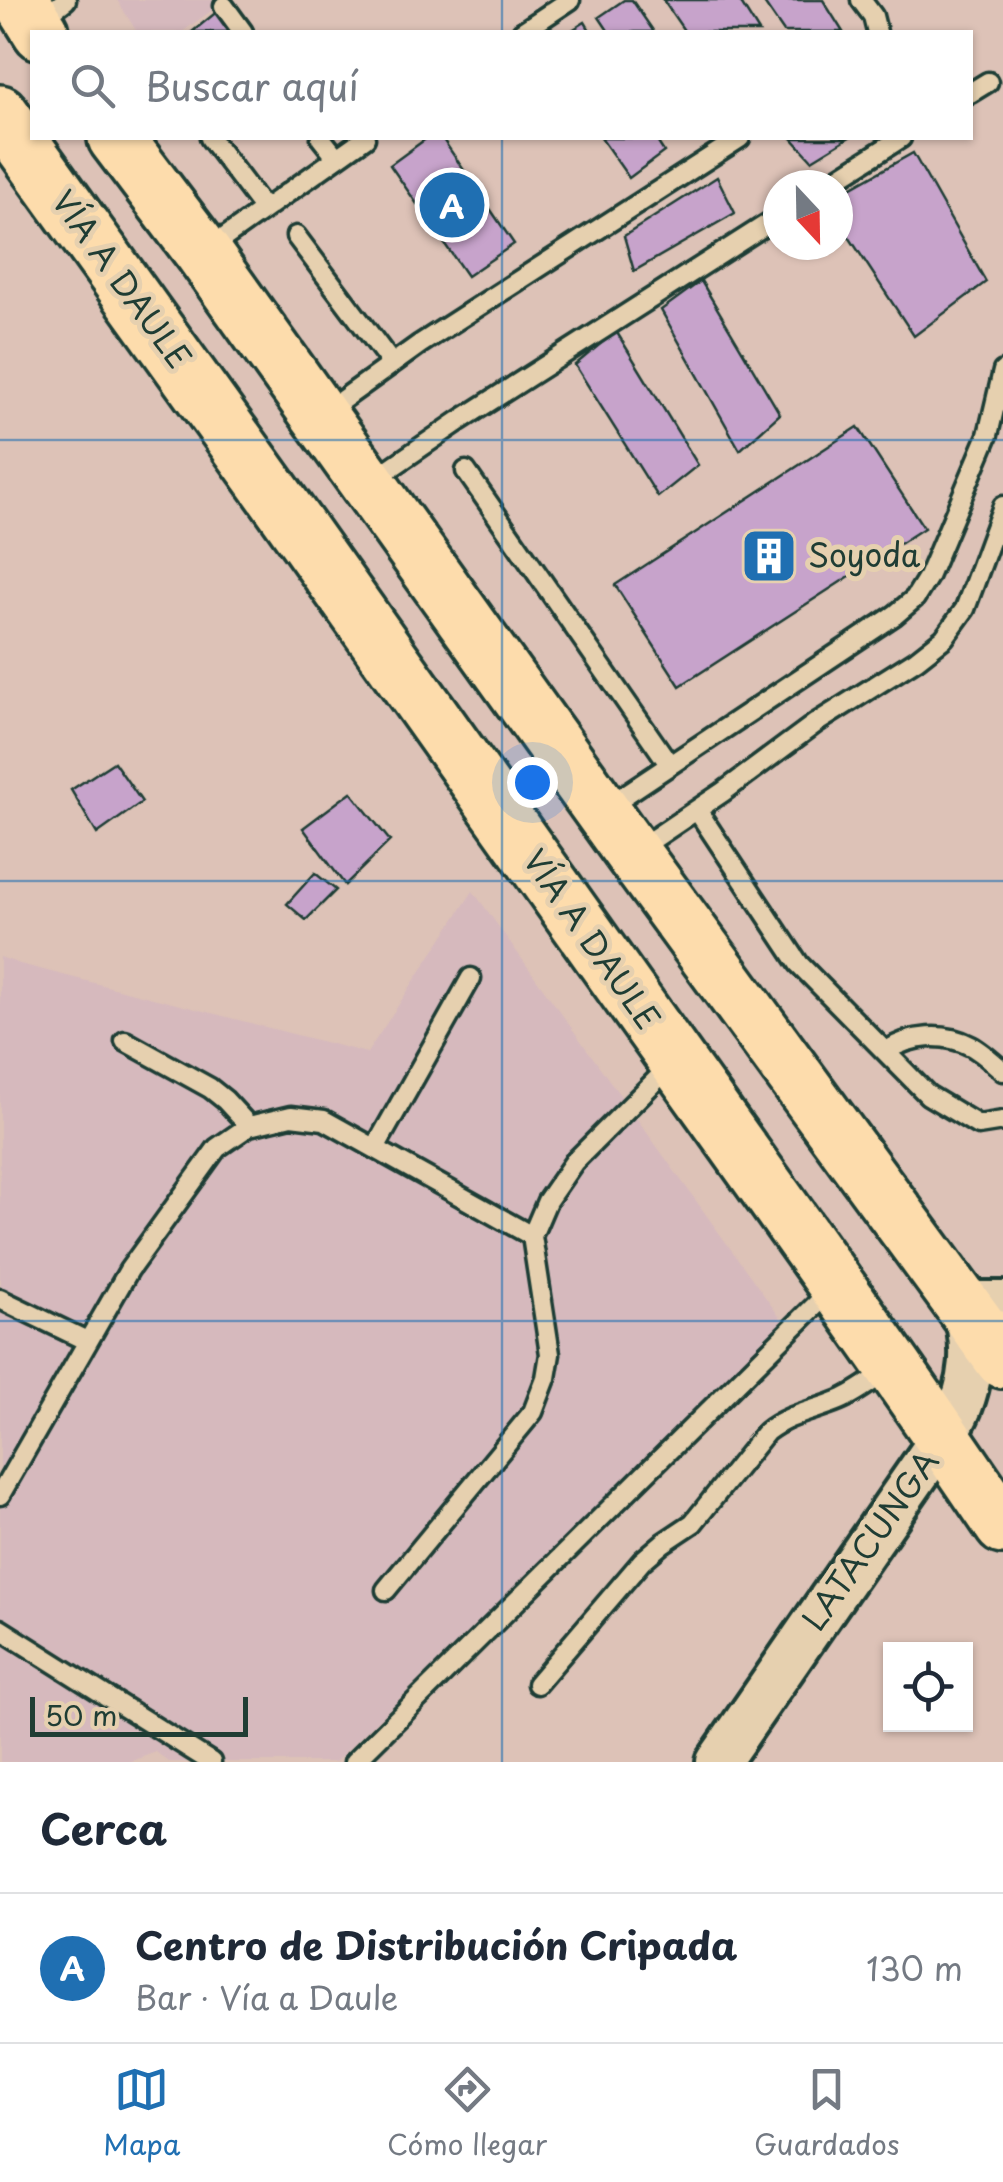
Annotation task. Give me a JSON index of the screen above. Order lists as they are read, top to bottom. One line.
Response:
{"streets":{"highway":["VÍA A DAULE"],"street":["LATACUNGA"]},"crossings":[["VÍA A DAULE","LATACUNGA"]],"places":{"building":["Soyoda"]},"scale_bar":"50 m","north":"bottom","page":{"search":"Buscar aquí","pins":"A","scale":"50 m","heading":"Cerca","list":[{"mark":"A","name":"Centro de Distribución Cripada","note":"Bar · Vía a Daule","value":"130 m"}],"nav":["Mapa","Cómo llegar","Guardados"]}}
